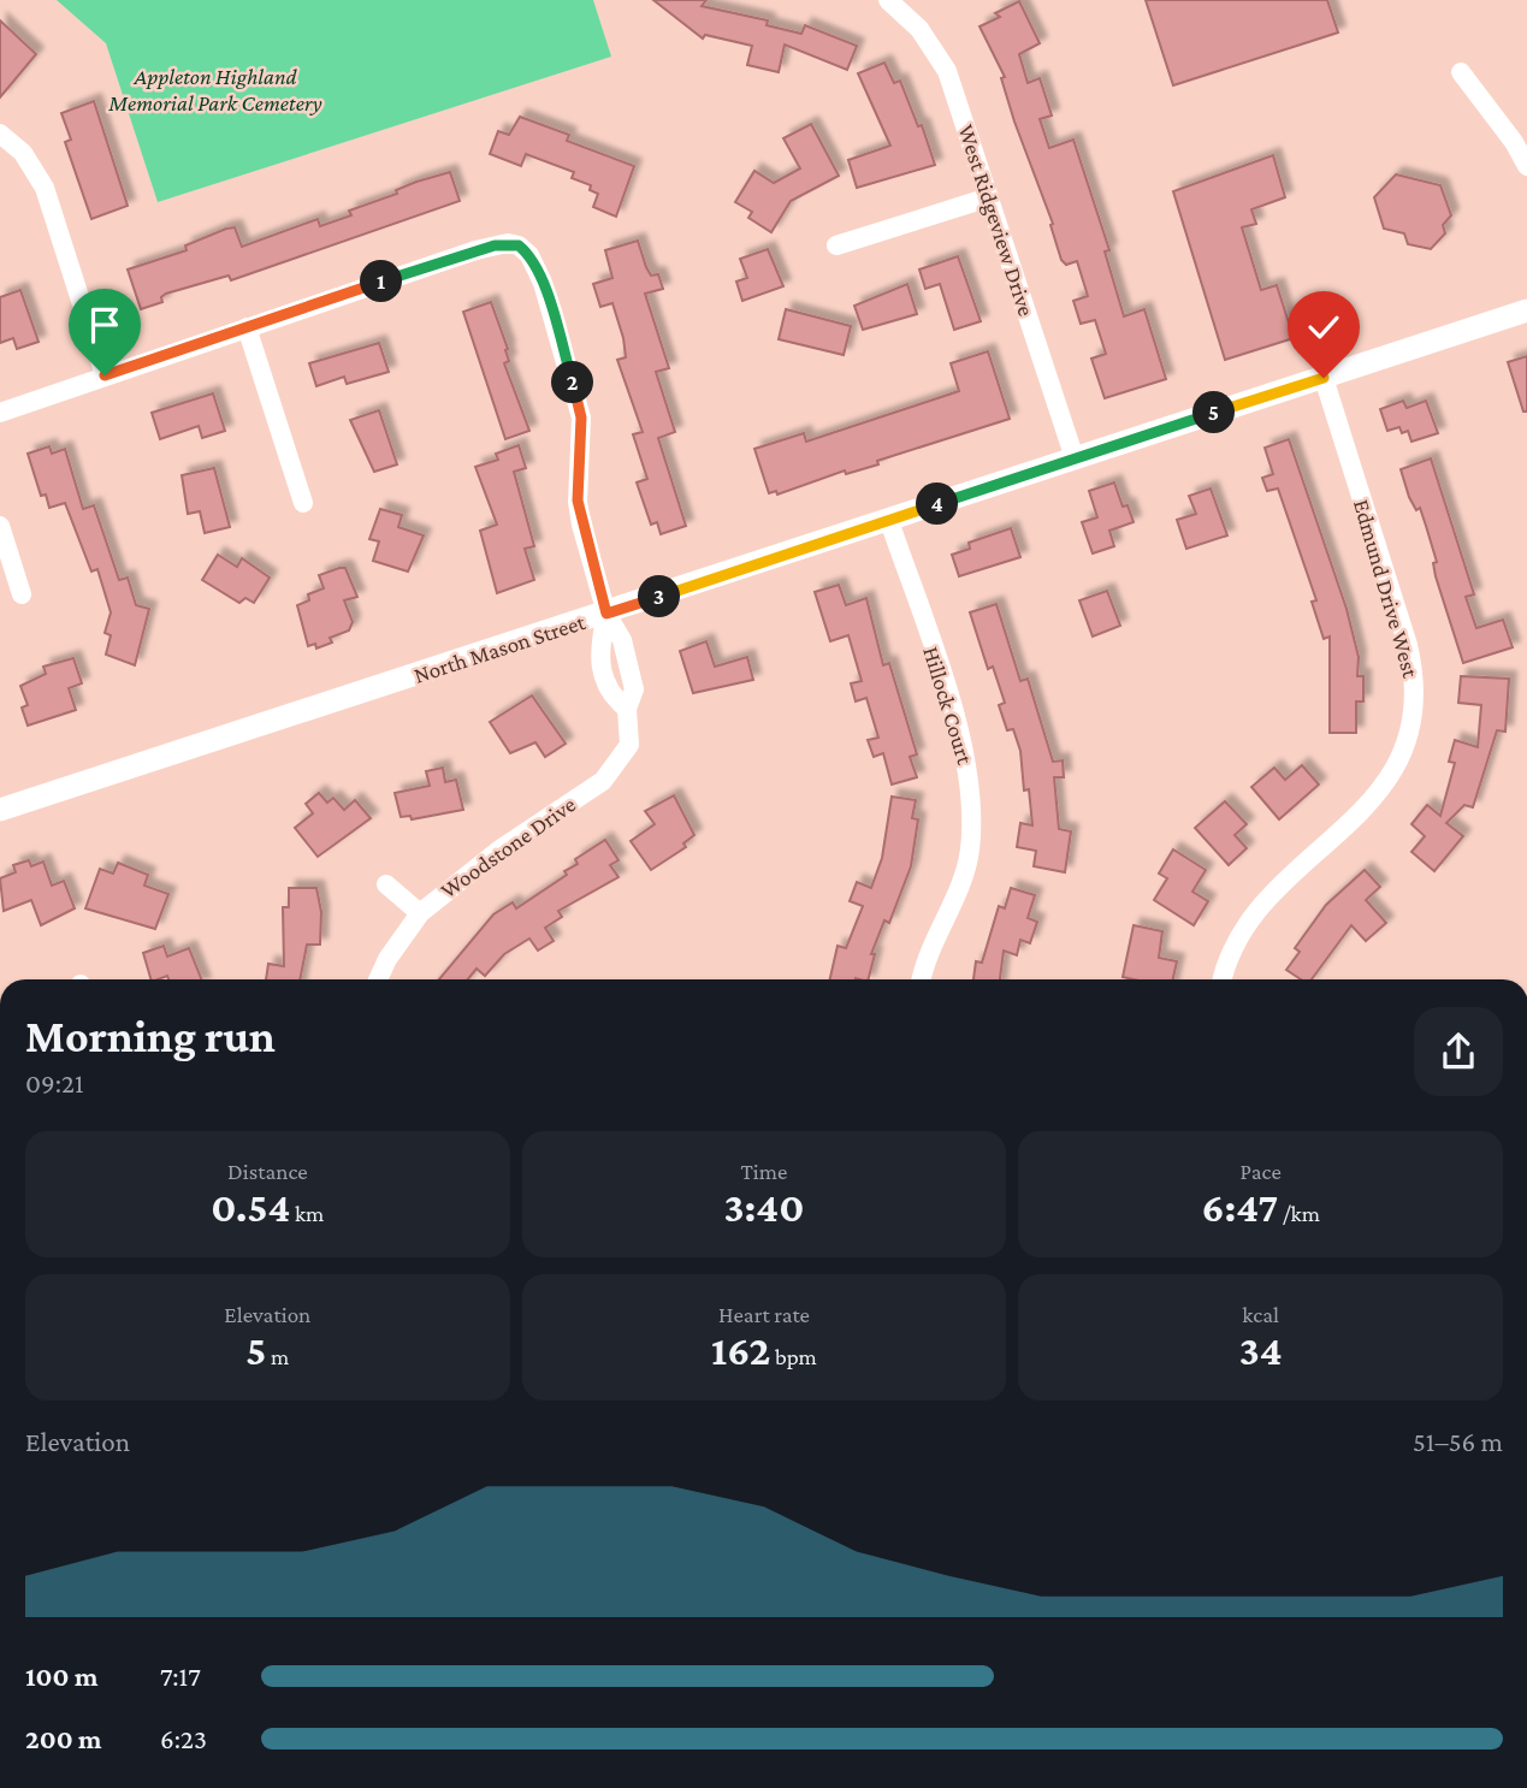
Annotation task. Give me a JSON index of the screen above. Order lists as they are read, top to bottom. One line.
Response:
{"streets":{"street":["West Ridgeview Drive","Edmund Drive West","North Mason Street","Hillock Court","Woodstone Drive"]},"crossings":[["West Ridgeview Drive","North Mason Street"],["Edmund Drive West","North Mason Street"],["North Mason Street","Hillock Court"],["North Mason Street","Woodstone Drive"]],"parks":["Appleton Highland Memorial Park Cemetery"],"page":{"pins":["1","2","5","4","3"],"heading":["Morning run","09:21"],"stats":[["Distance","0.54 km"],["Time","3:40"],["Pace","6:47 /km"],["Elevation","5 m"],["Heart rate","162 bpm"],["kcal","34"]],"chart":["Elevation","51–56 m"],"list":[{"name":"100 m","note":"7:17"},{"name":"200 m","note":"6:23"}]}}
